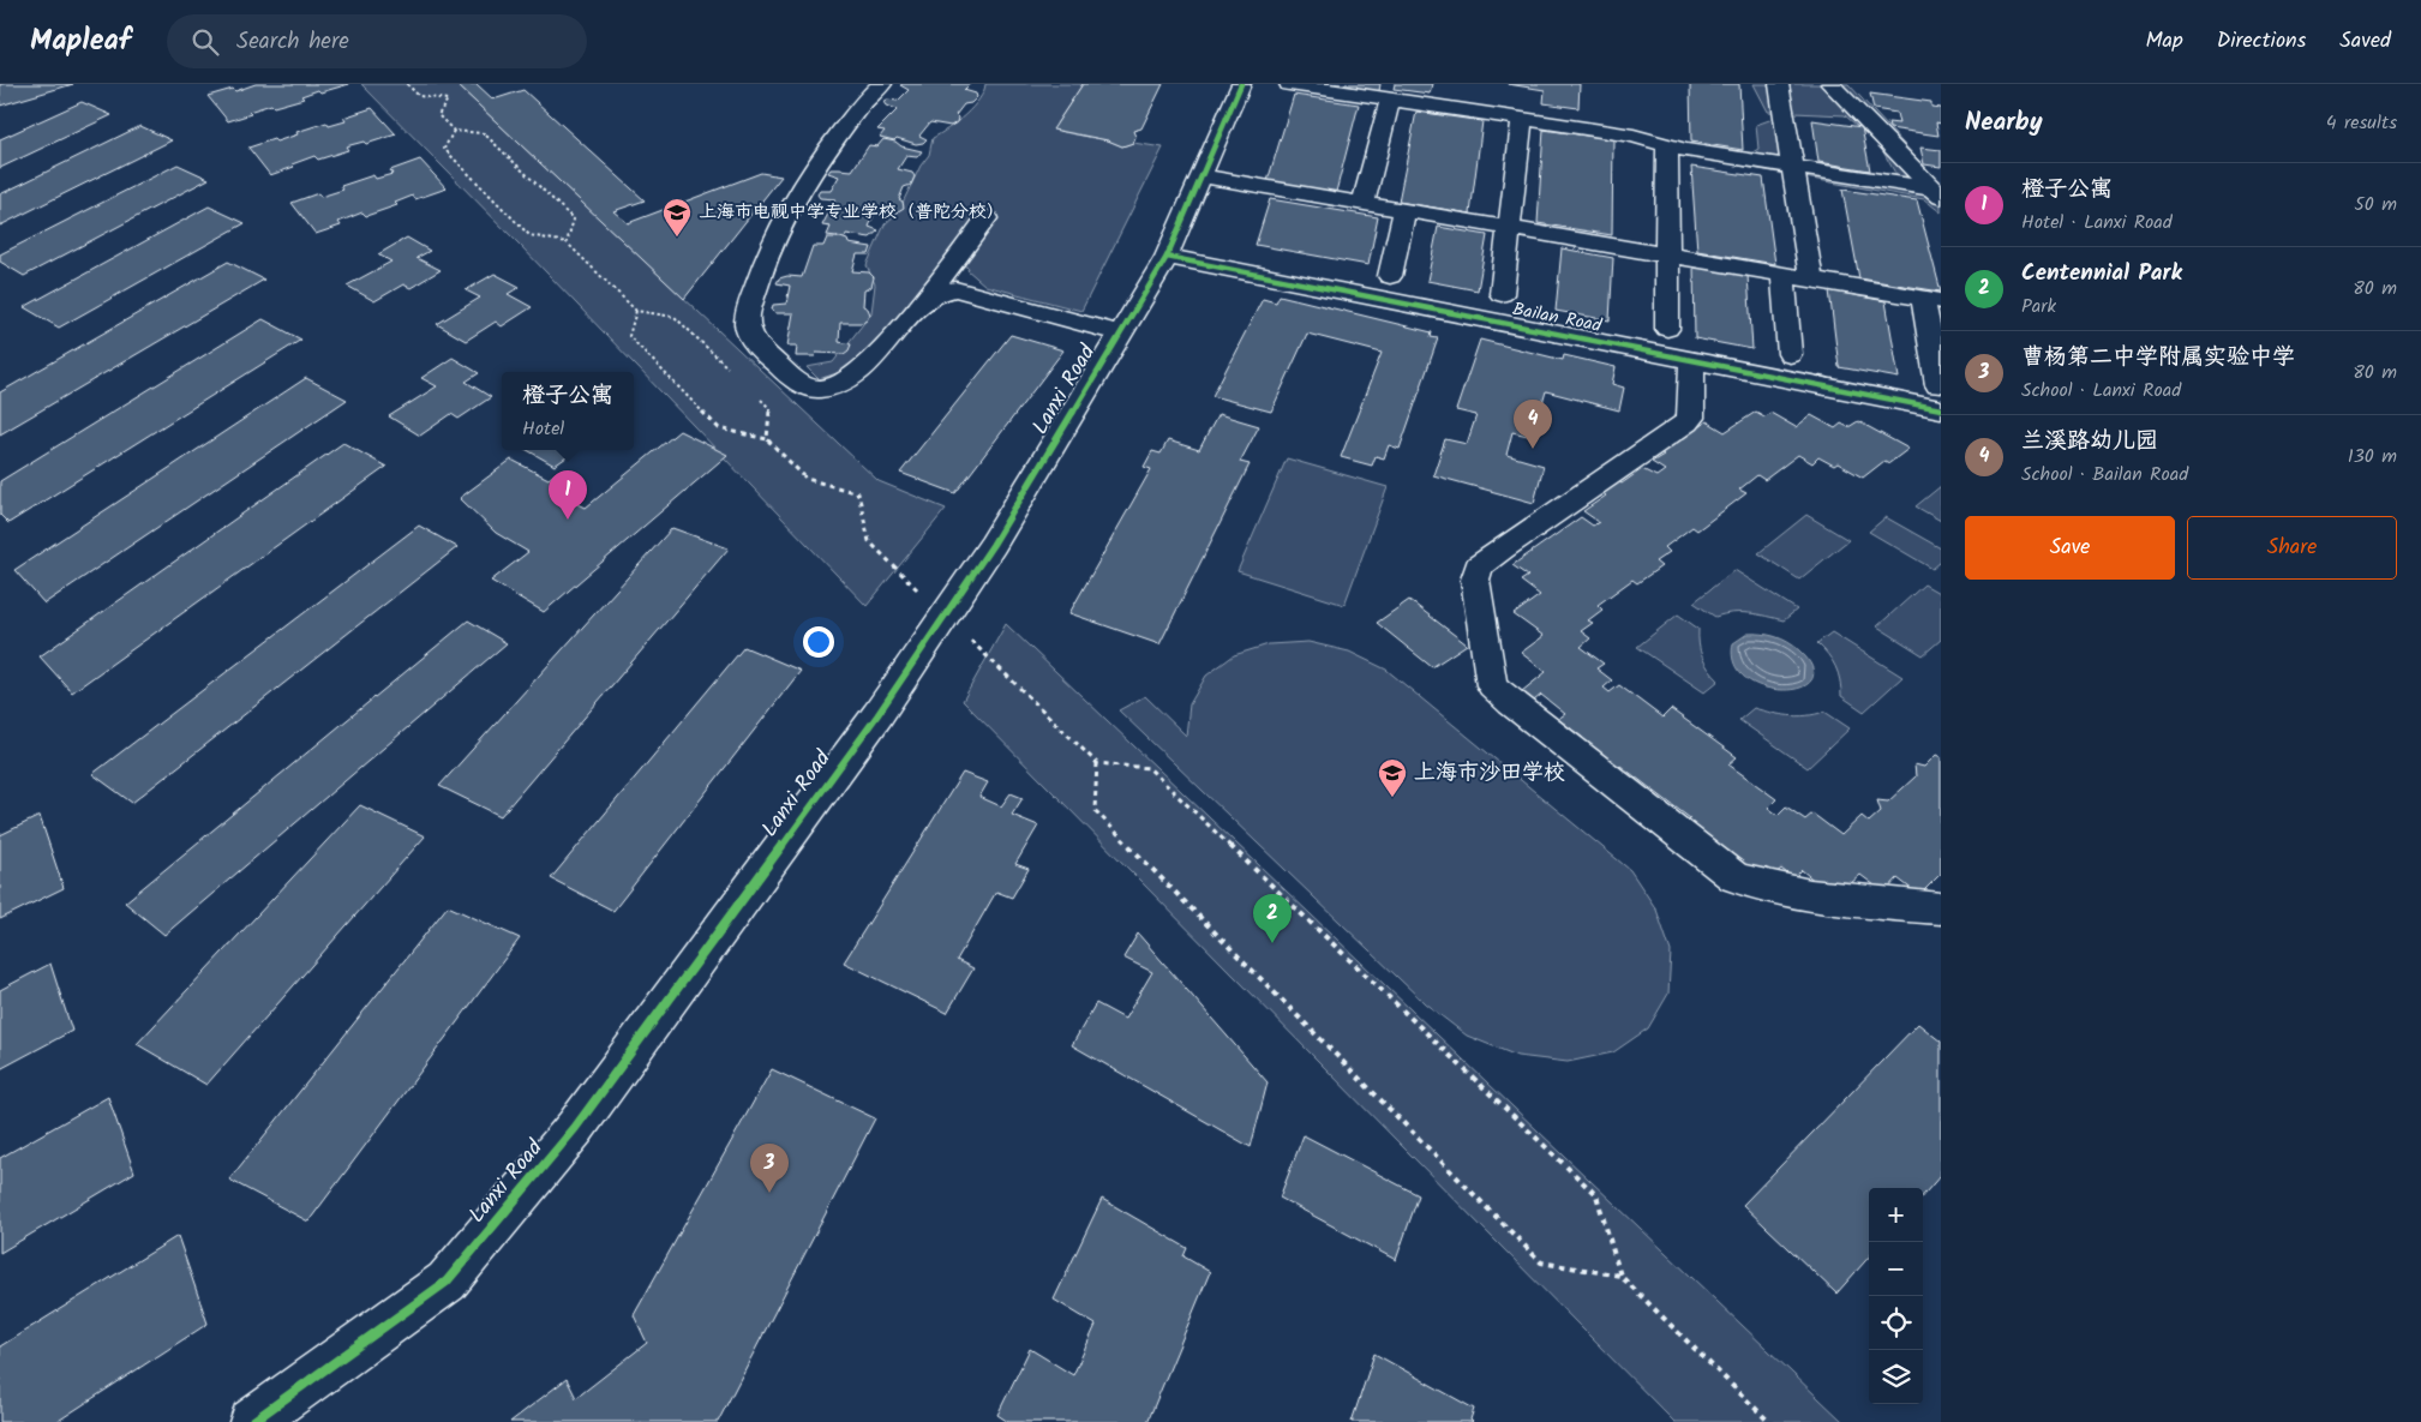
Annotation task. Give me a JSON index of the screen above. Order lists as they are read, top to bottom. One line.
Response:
{"streets":{"street":["Bailan Road","Lanxi Road"]},"crossings":[["Bailan Road","Lanxi Road"]],"places":{"school or university":["上海市电视中学专业学校（普陀分校）","上海市沙田学校"]},"page":{"header":"Mapleaf","search":"Search here","nav":["Map","Directions","Saved"],"heading":["Nearby","4 results"],"list":[{"mark":"1","name":"橙子公寓","note":"Hotel · Lanxi Road","value":"50 m"},{"mark":"2","name":"Centennial Park","note":"Park","value":"80 m"},{"mark":"3","name":"曹杨第二中学附属实验中学","note":"School · Lanxi Road","value":"80 m"},{"mark":"4","name":"兰溪路幼儿园","note":"School · Bailan Road","value":"130 m"}],"popup":["橙子公寓","Hotel"],"pins":["4","1","2","3"],"buttons":["Save","Share"],"map_buttons":["+","−"]}}
